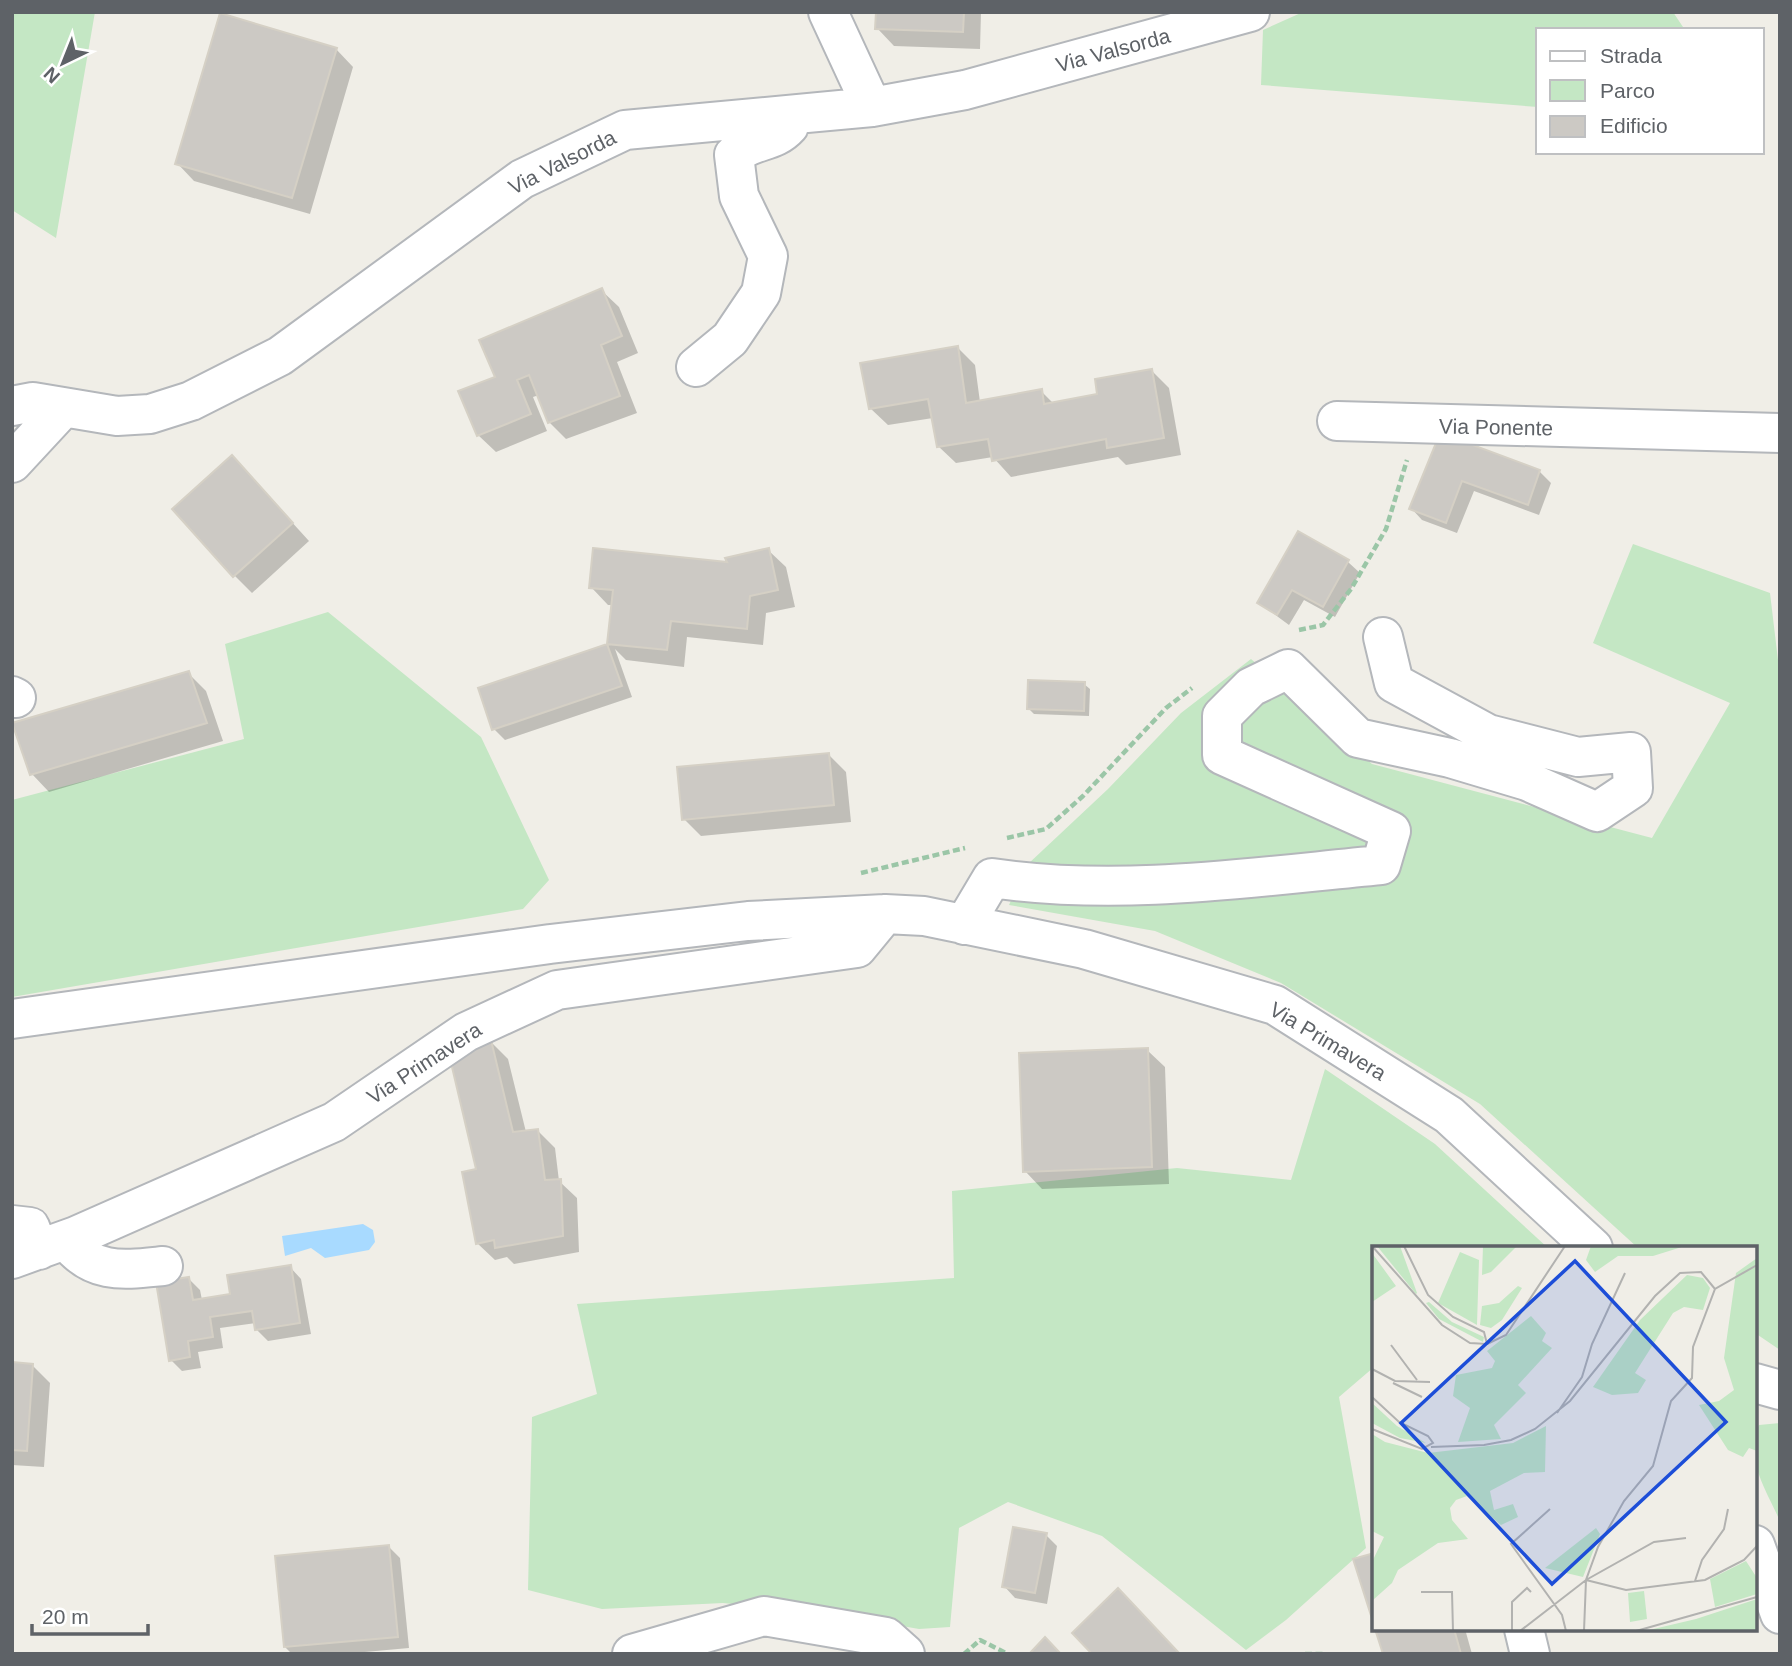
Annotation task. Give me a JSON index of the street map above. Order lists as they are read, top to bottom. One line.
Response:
{"streets":{"street":["Via Valsorda","Via Ponente","Via Primavera"]},"legend":["Strada","Parco","Edificio"],"scale_bar":"20 m","north":"bottom left"}
